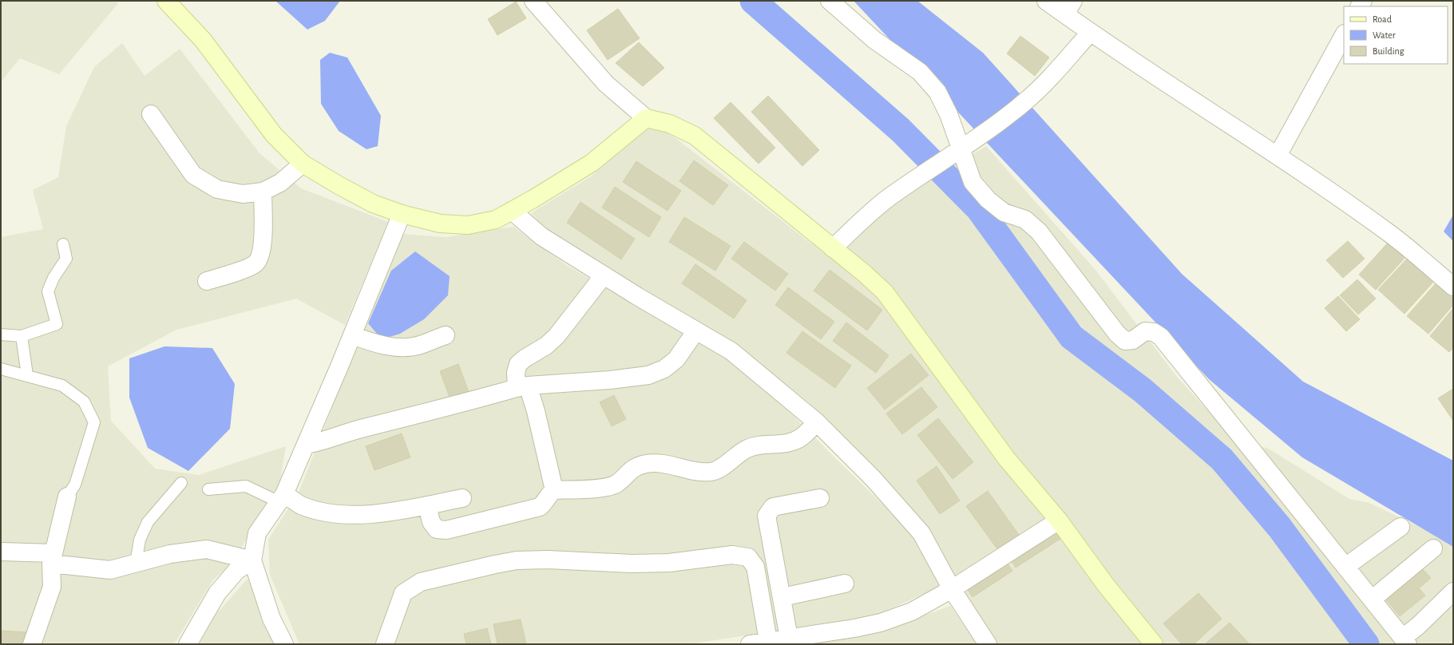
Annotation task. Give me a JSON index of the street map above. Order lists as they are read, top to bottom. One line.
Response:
{"legend":["Road","Water","Building"]}
